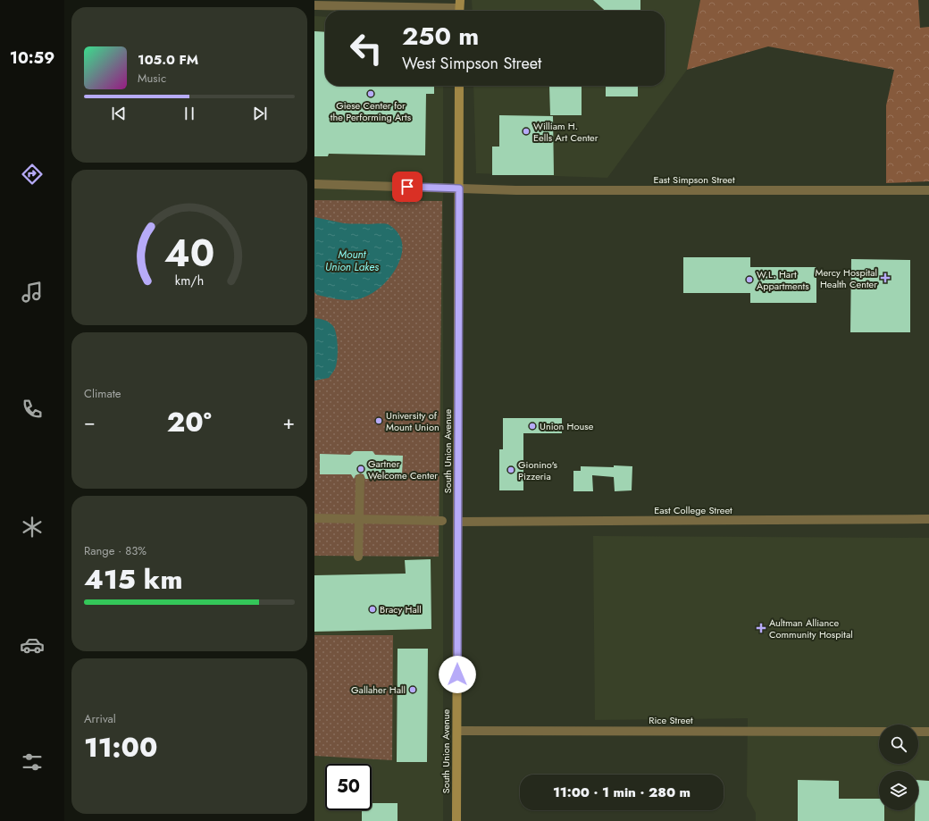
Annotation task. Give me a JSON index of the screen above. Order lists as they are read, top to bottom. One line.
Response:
{"streets":{"main road":["South Union Avenue"],"street":["East Simpson Street","East College Street","Rice Street"]},"crossings":[["East Simpson Street","South Union Avenue"],["South Union Avenue","East College Street"],["South Union Avenue","Rice Street"]],"water":["Mount Union Lakes"],"places":{"other":["Giese Center for the Performing Arts","William H. Eells Art Center","W.L. Hart Appartments","University of Mount Union","Union House","Gartner Welcome Center","Gionino's Pizzeria","Bracy Hall","Gallaher Hall"],"health":["Mercy Hospital Health Center","Aultman Alliance Community Hospital"]},"page":{"tabs":"10:59","turn":["250 m","West Simpson Street"],"song":["105.0 FM","Music"],"tile":["Climate",["Range · 83%","415 km"],["Arrival","11:00"]],"heat":["−","20°","+"],"limit":"50","trip":"11:00 · 1 min · 280 m","gauge":["40","km/h"]}}
